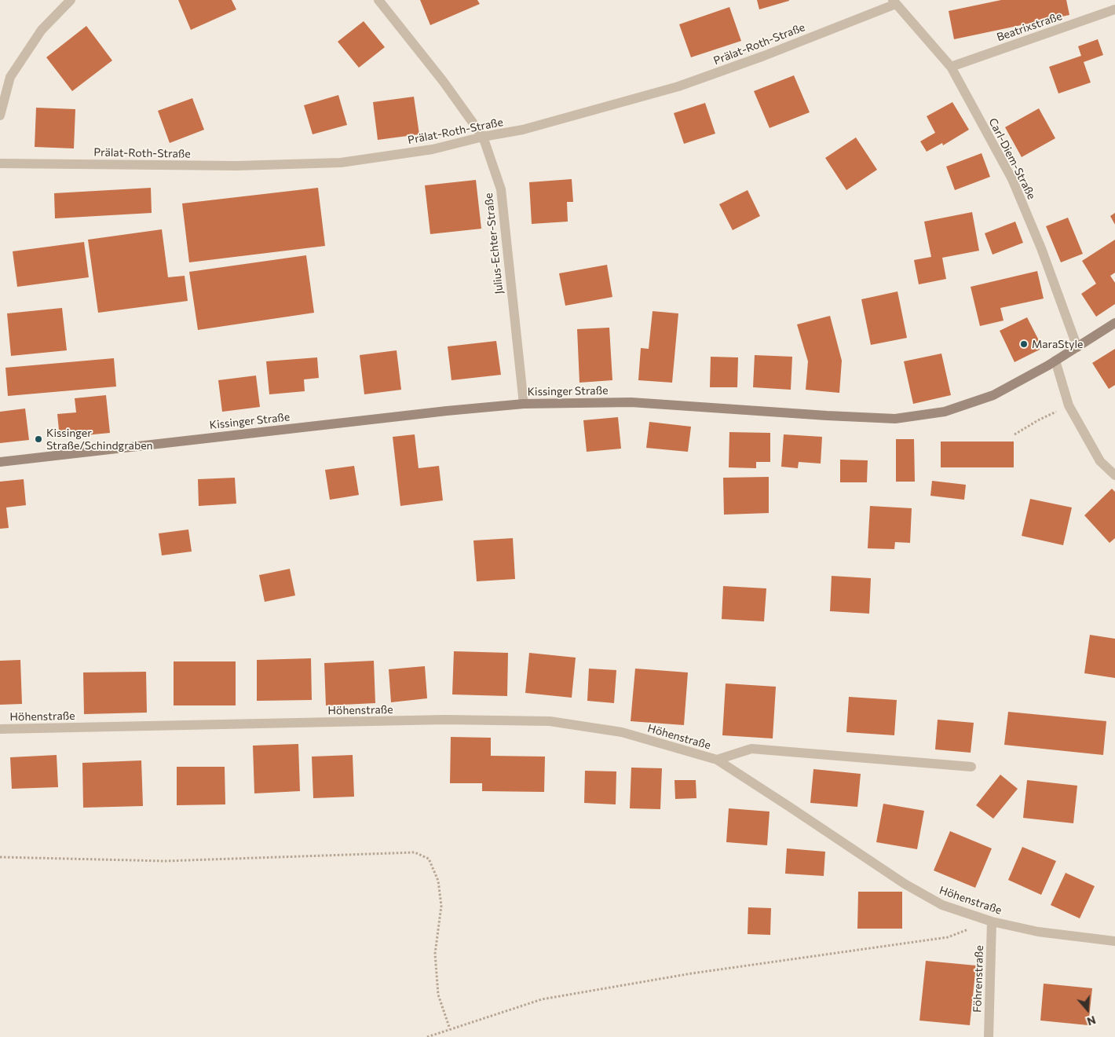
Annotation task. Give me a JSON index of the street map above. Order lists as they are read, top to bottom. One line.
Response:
{"streets":{"street":["Beatrixstraße","Prälat-Roth-Straße","Carl-Diem-Straße","Julius-Echter-Straße","Kissinger Straße","Höhenstraße","Föhrenstraße"]},"crossings":[["Beatrixstraße","Carl-Diem-Straße"],["Prälat-Roth-Straße","Carl-Diem-Straße"],["Prälat-Roth-Straße","Julius-Echter-Straße"],["Carl-Diem-Straße","Kissinger Straße"],["Julius-Echter-Straße","Kissinger Straße"],["Höhenstraße","Föhrenstraße"]],"places":["MaraStyle","Kissinger Straße/Schindgraben"],"north":"bottom"}
